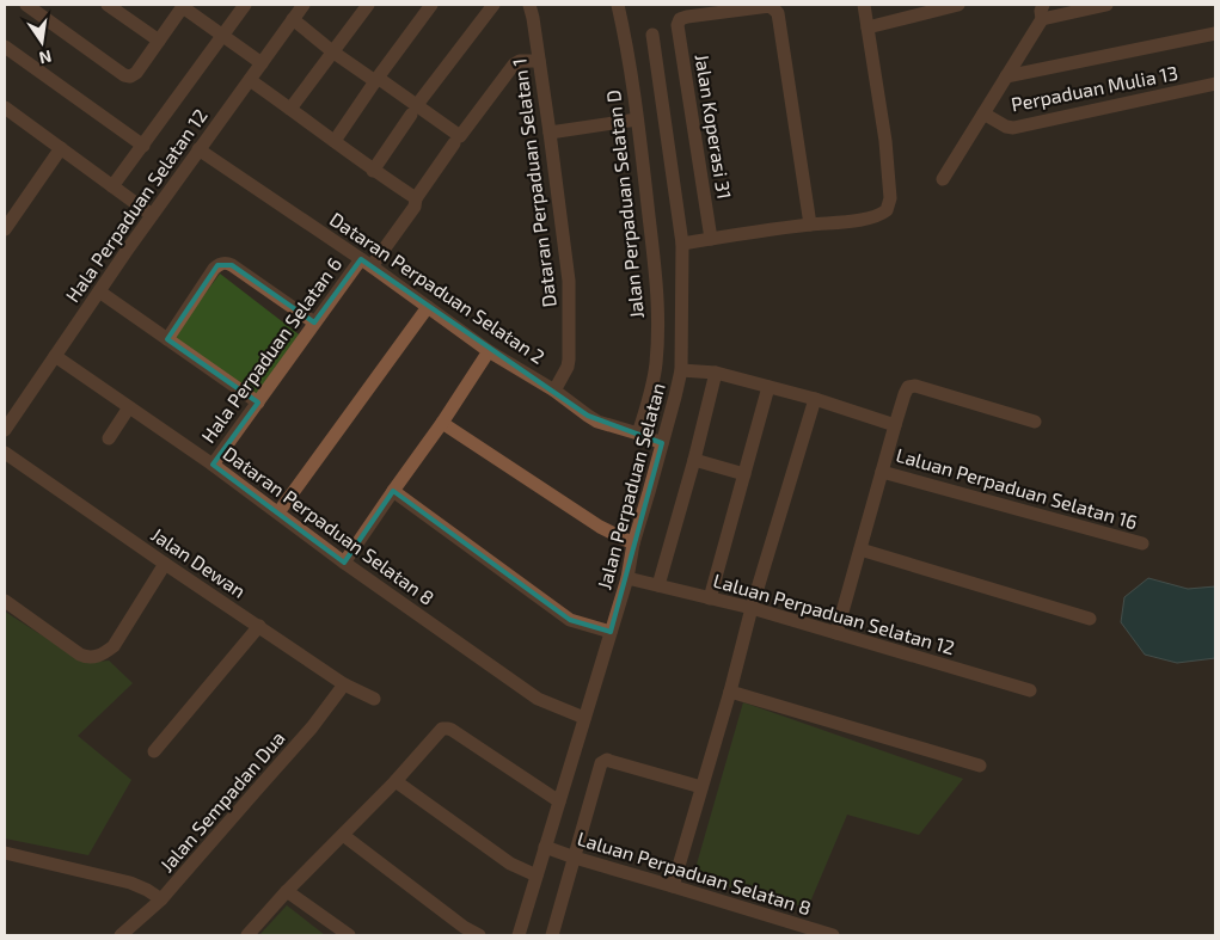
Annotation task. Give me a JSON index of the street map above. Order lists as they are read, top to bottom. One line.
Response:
{"streets":{"street":["Perpaduan Mulia 13","Jalan Koperasi 31","Dataran Perpaduan Selatan 1","Jalan Perpaduan Selatan D","Hala Perpaduan Selatan 12","Dataran Perpaduan Selatan 2","Hala Perpaduan Selatan 6","Jalan Perpaduan Selatan","Laluan Perpaduan Selatan 16","Dataran Perpaduan Selatan 8","Jalan Dewan","Laluan Perpaduan Selatan 12","Jalan Sempadan Dua","Laluan Perpaduan Selatan 8"]},"crossings":[["Dataran Perpaduan Selatan 1","Dataran Perpaduan Selatan 2"],["Dataran Perpaduan Selatan 1","Hala Perpaduan Selatan 6"],["Jalan Perpaduan Selatan D","Dataran Perpaduan Selatan 2"],["Hala Perpaduan Selatan 12","Dataran Perpaduan Selatan 2"],["Hala Perpaduan Selatan 12","Dataran Perpaduan Selatan 8"],["Dataran Perpaduan Selatan 2","Hala Perpaduan Selatan 6"],["Dataran Perpaduan Selatan 2","Jalan Perpaduan Selatan"],["Hala Perpaduan Selatan 6","Dataran Perpaduan Selatan 8"],["Jalan Perpaduan Selatan","Dataran Perpaduan Selatan 8"],["Jalan Perpaduan Selatan","Laluan Perpaduan Selatan 12"],["Jalan Perpaduan Selatan","Laluan Perpaduan Selatan 8"],["Jalan Dewan","Jalan Sempadan Dua"]],"north":"bottom"}
